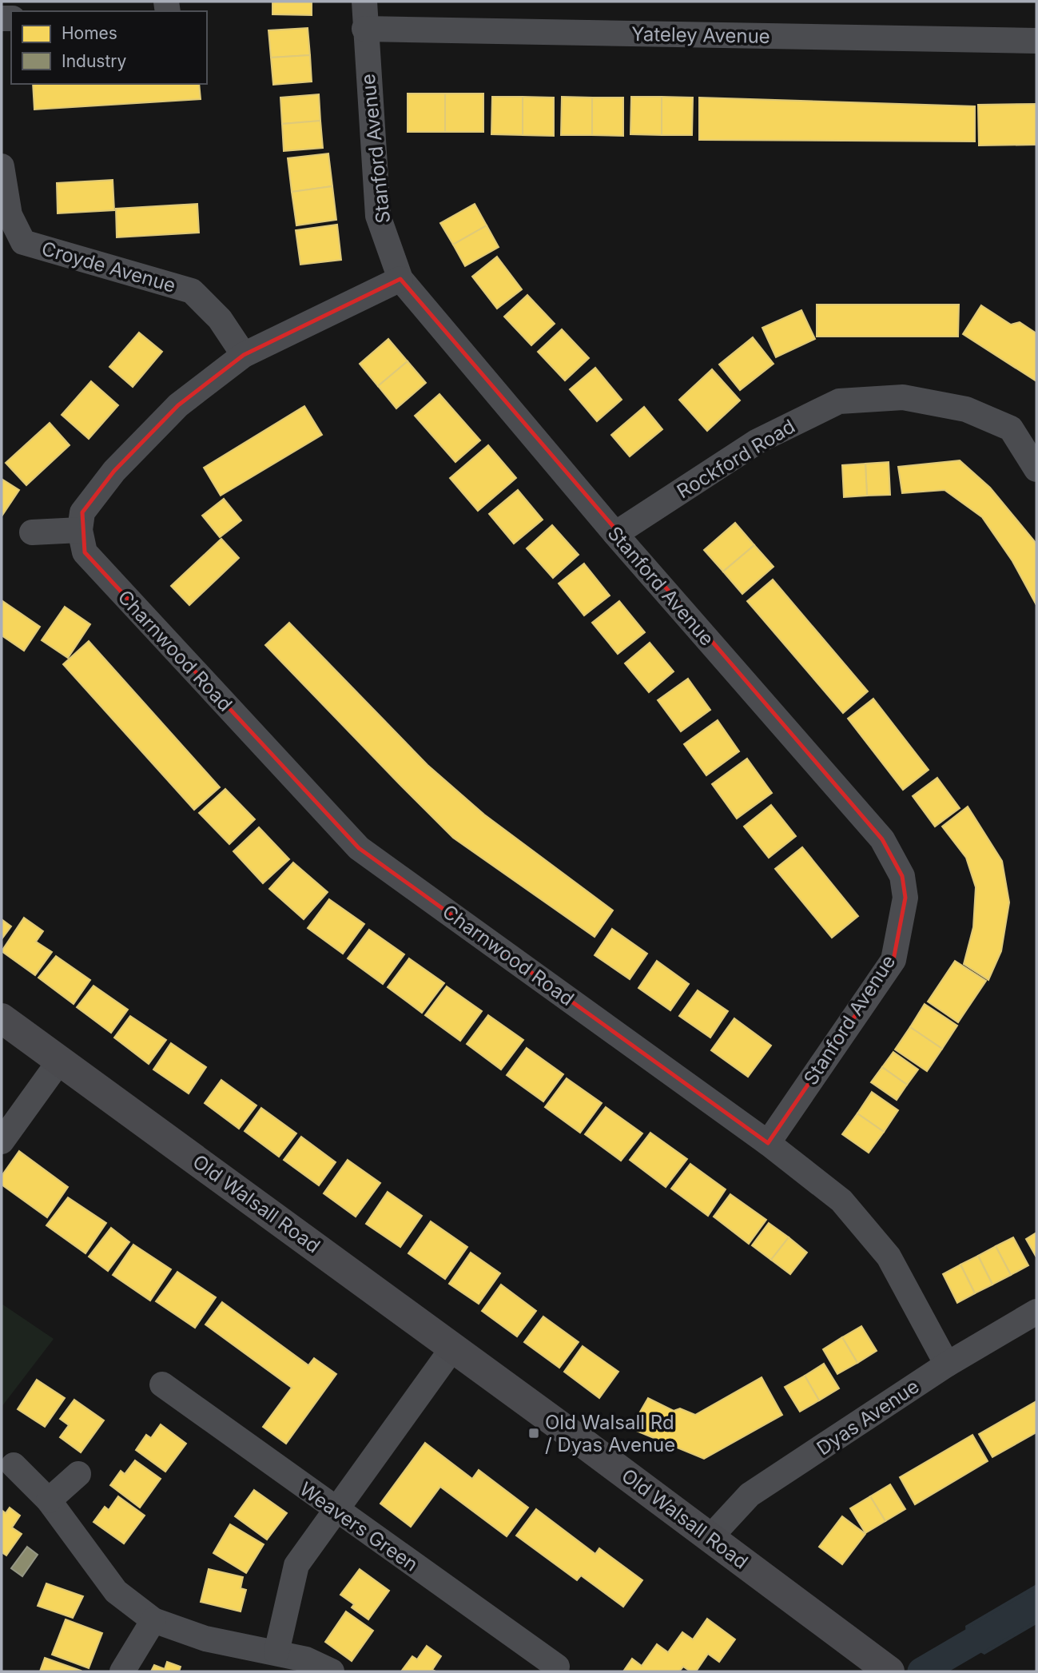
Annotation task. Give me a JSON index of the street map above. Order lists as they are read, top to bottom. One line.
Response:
{"streets":{"main road":["Old Walsall Road"],"street":["Yateley Avenue","Stanford Avenue","Croyde Avenue","Rockford Road","Charnwood Road","Dyas Avenue","Weavers Green"]},"crossings":[["Yateley Avenue","Stanford Avenue"],["Stanford Avenue","Rockford Road"],["Stanford Avenue","Charnwood Road"],["Charnwood Road","Dyas Avenue"],["Old Walsall Road","Dyas Avenue"]],"places":{"transit":["Old Walsall Rd / Dyas Avenue"]},"legend":["Homes","Industry"]}
